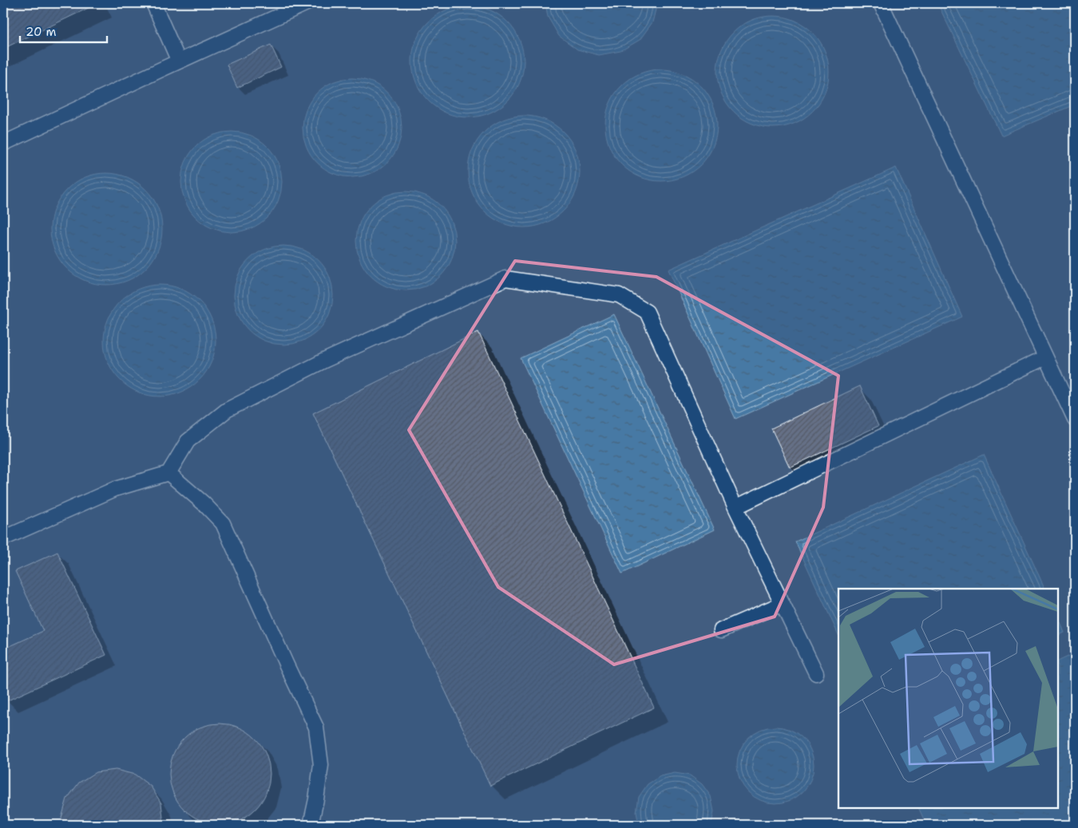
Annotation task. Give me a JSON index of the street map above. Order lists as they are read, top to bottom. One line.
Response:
{"scale_bar":"20 m"}
